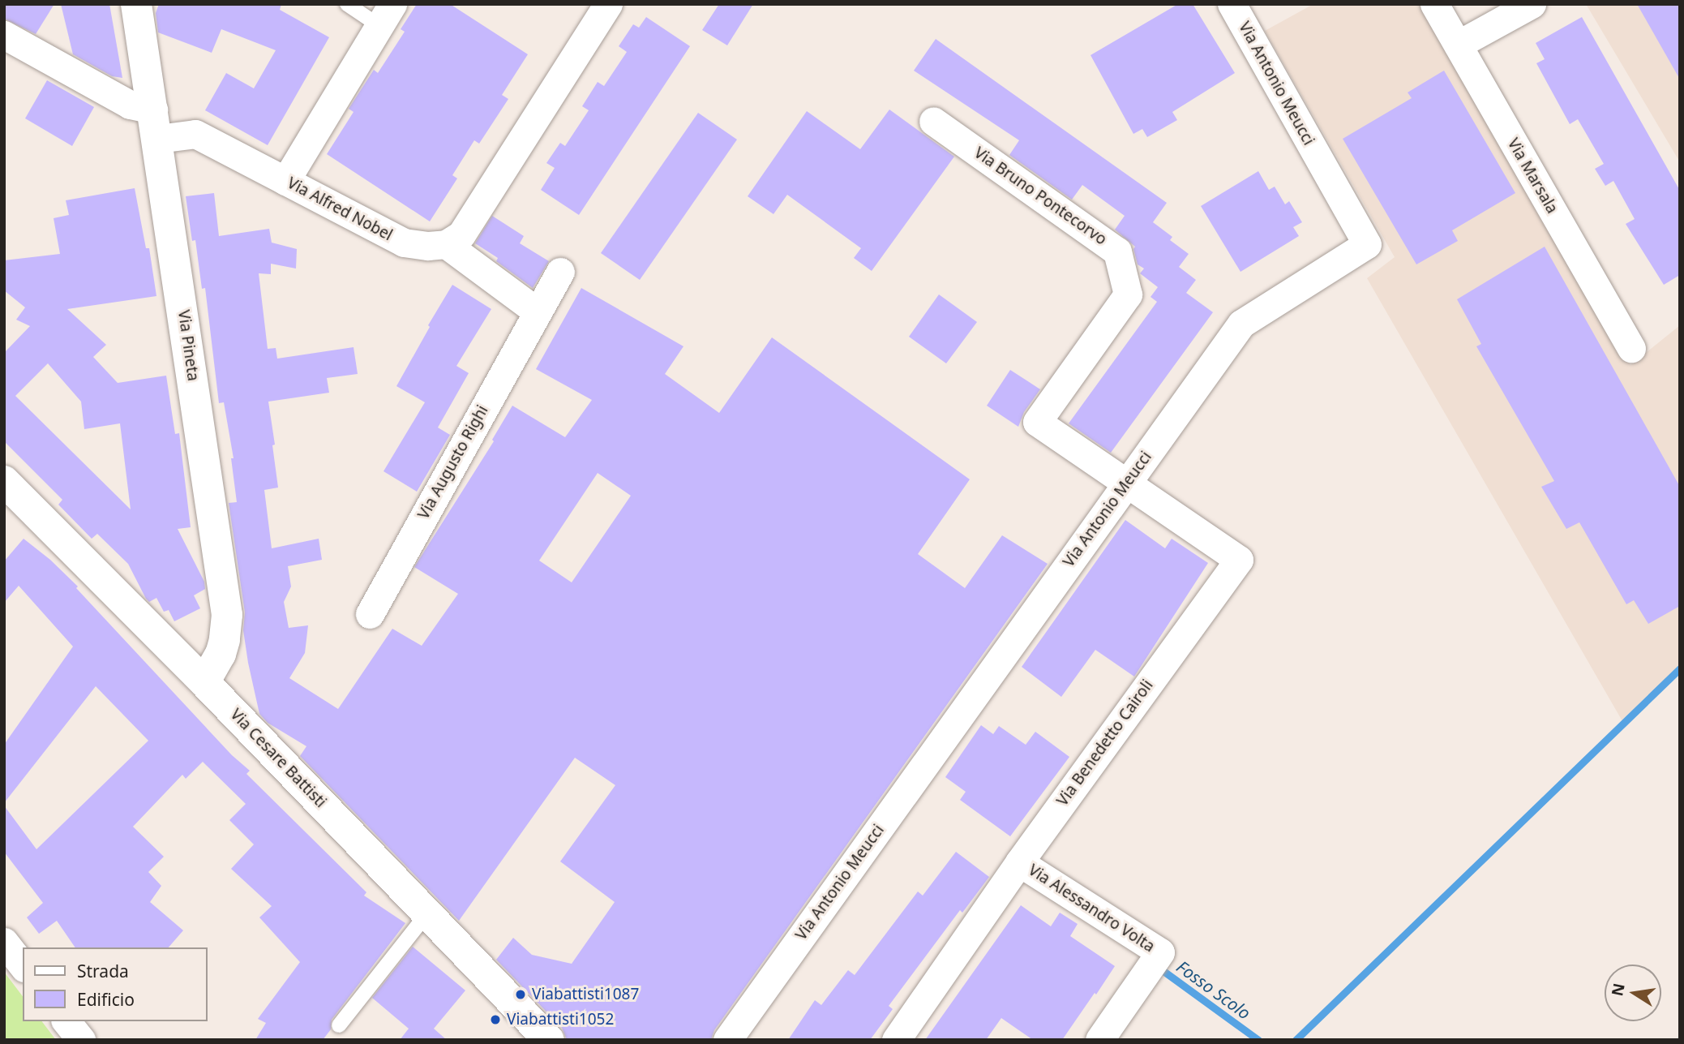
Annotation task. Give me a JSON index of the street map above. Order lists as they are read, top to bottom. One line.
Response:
{"streets":{"street":["Via Antonio Meucci","Via Marsala","Via Bruno Pontecorvo","Via Alfred Nobel","Via Pineta","Via Augusto Righi","Via Benedetto Cairoli","Via Cesare Battisti","Via Alessandro Volta"]},"crossings":[["Via Antonio Meucci","Via Bruno Pontecorvo"],["Via Antonio Meucci","Via Benedetto Cairoli"],["Via Bruno Pontecorvo","Via Benedetto Cairoli"],["Via Alfred Nobel","Via Pineta"],["Via Pineta","Via Cesare Battisti"],["Via Benedetto Cairoli","Via Alessandro Volta"]],"water":["Fosso Scolo"],"places":["Viabattisti1087","Viabattisti1052"],"legend":["Strada","Edificio"],"north":"left"}
